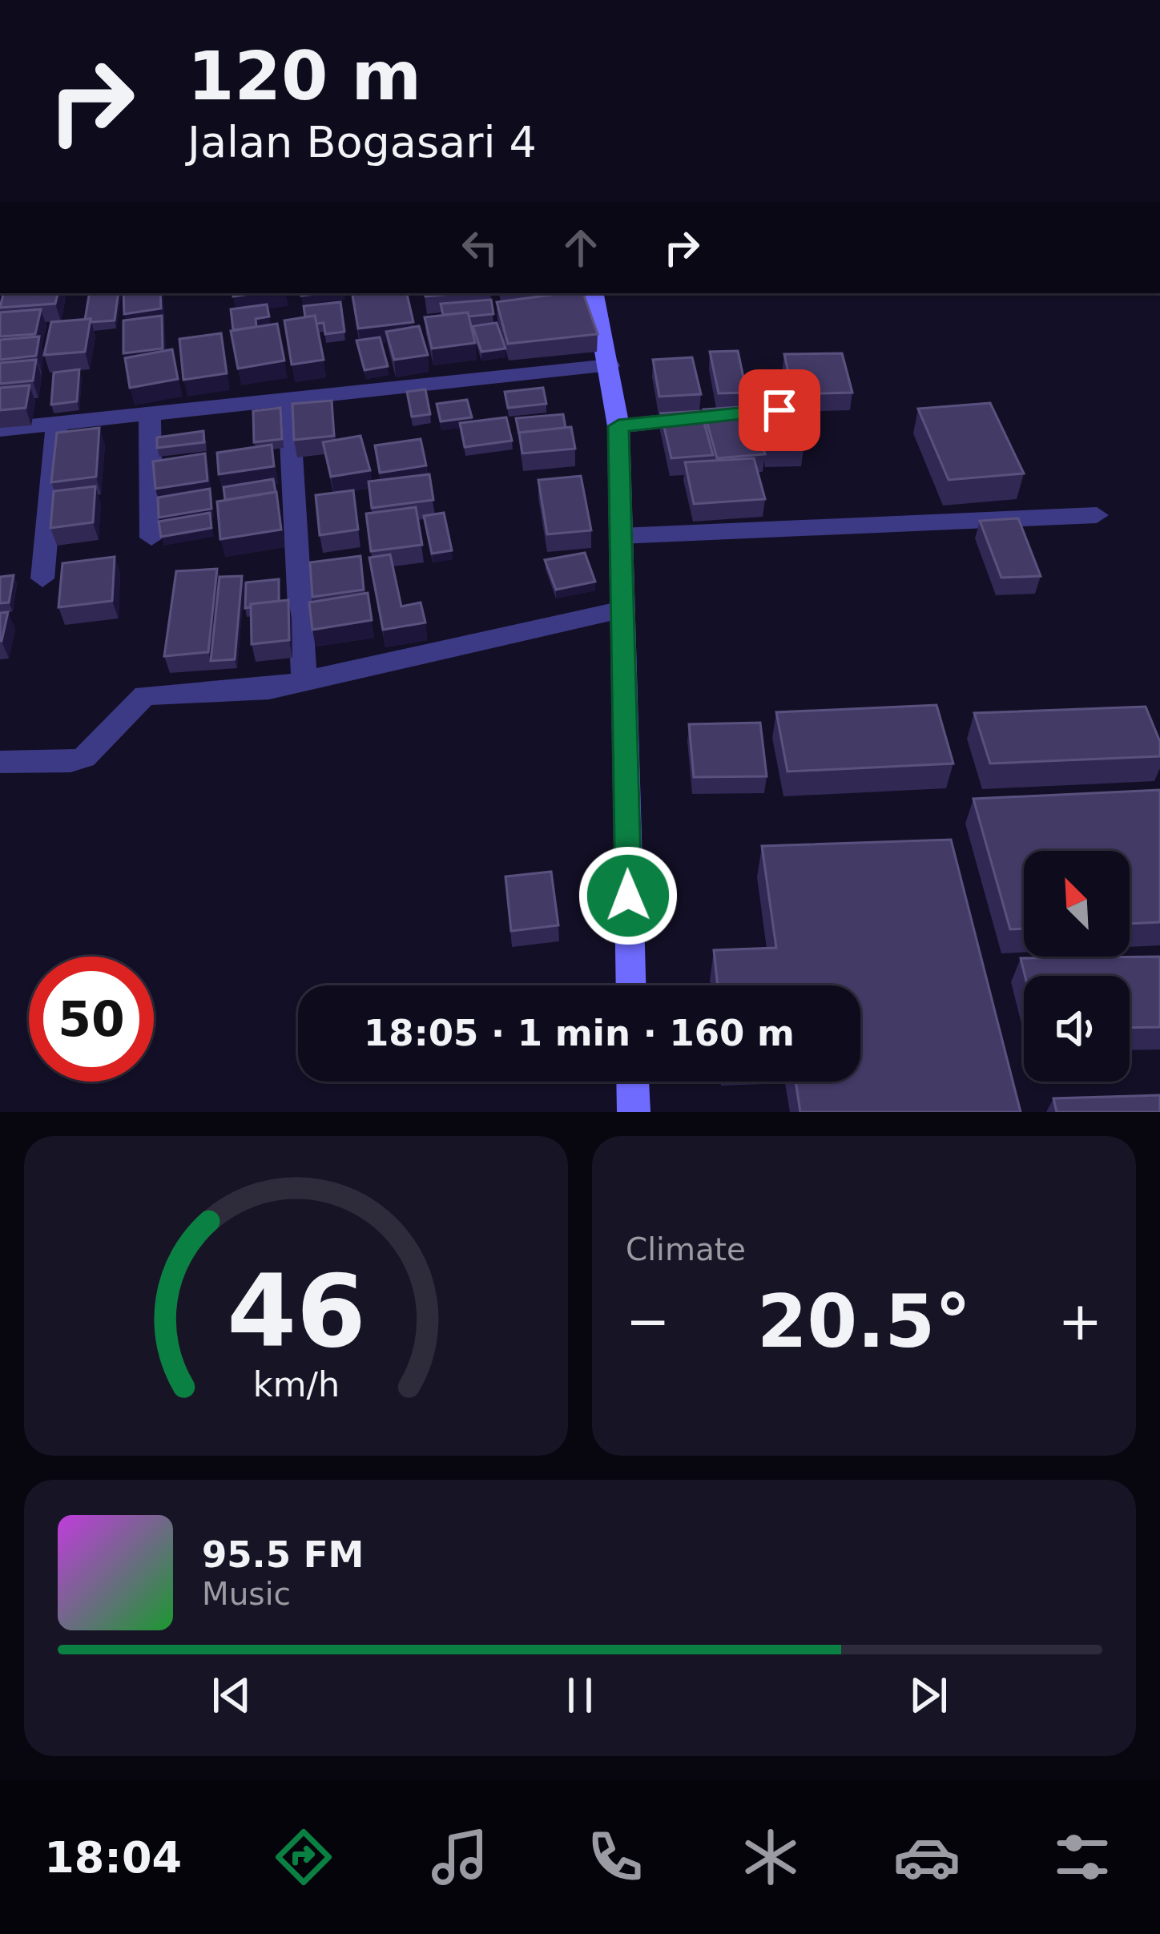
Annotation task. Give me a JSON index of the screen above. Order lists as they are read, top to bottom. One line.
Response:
{"north":"top left","page":{"turn":["120 m","Jalan Bogasari 4"],"limit":"50","trip":"18:05 · 1 min · 160 m","tile":"Climate","heat":["−","20.5°","+"],"song":["95.5 FM","Music"],"tabs":"18:04","gauge":["46","km/h"]}}
